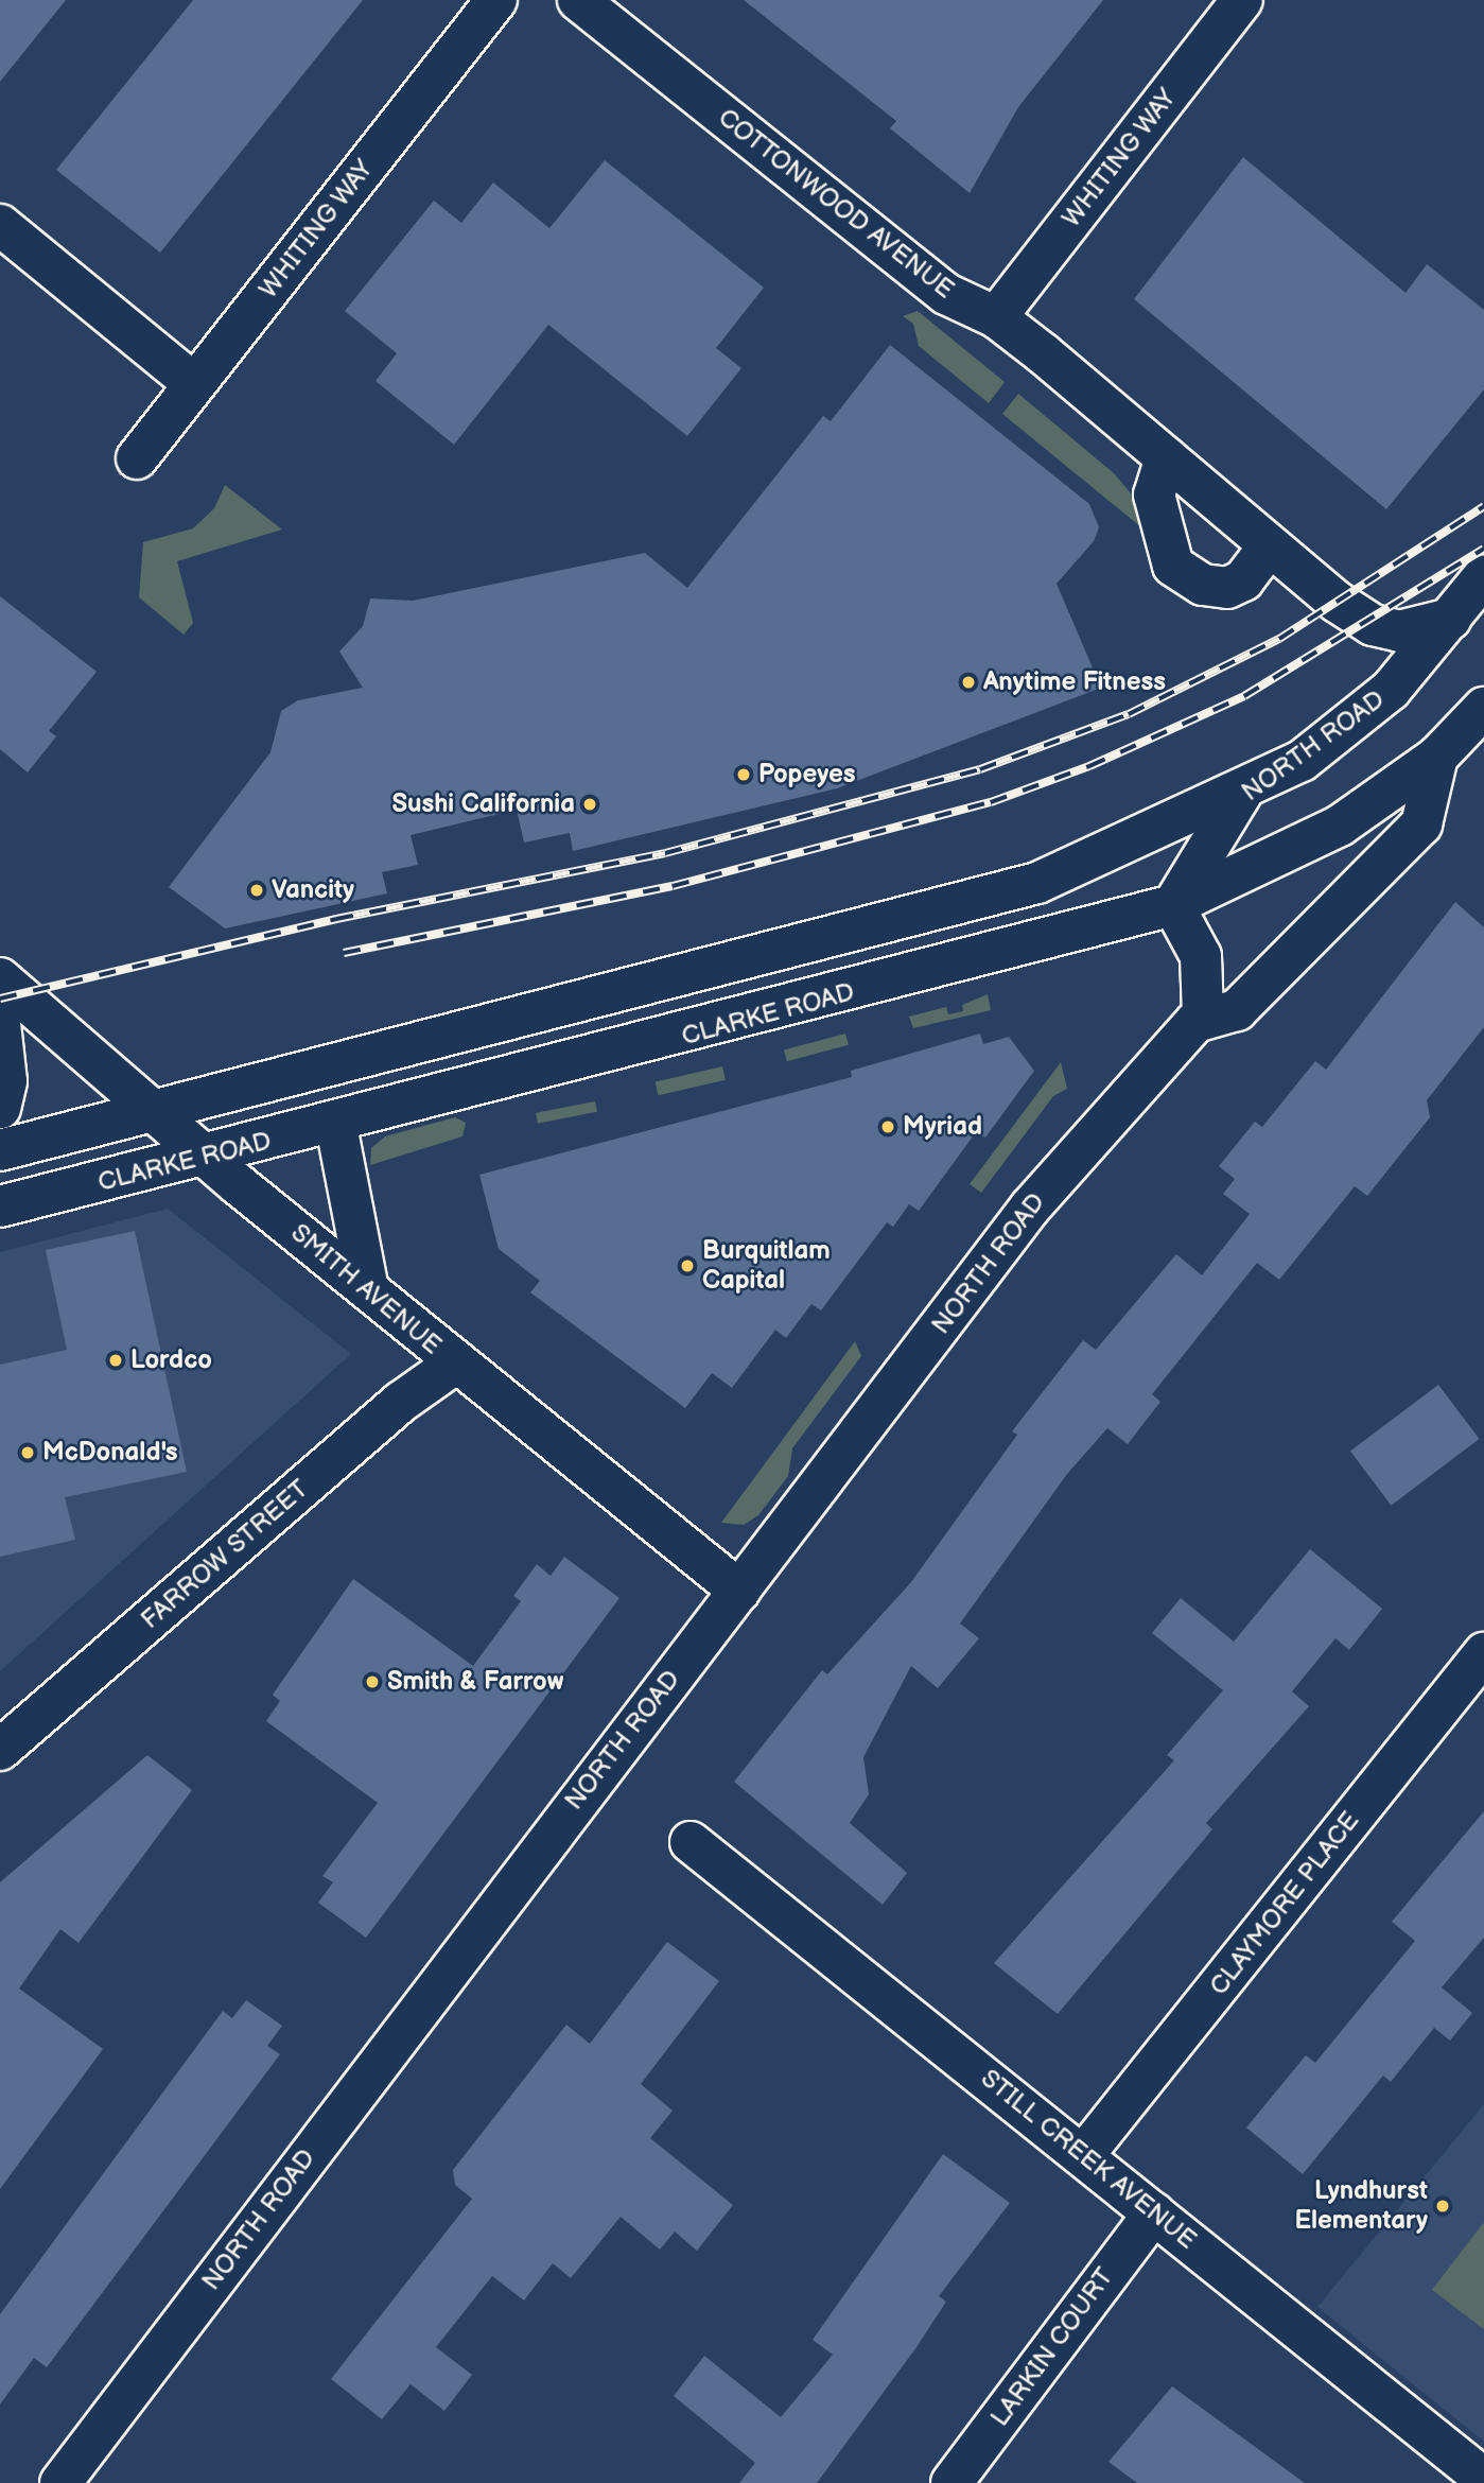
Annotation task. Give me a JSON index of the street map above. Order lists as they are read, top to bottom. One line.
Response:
{"streets":{"street":["WHITING WAY","COTTONWOOD AVENUE","NORTH ROAD","CLARKE ROAD","SMITH AVENUE","FARROW STREET","CLAYMORE PLACE","STILL CREEK AVENUE","LARKIN COURT"]},"crossings":[["WHITING WAY","COTTONWOOD AVENUE"],["COTTONWOOD AVENUE","NORTH ROAD"],["NORTH ROAD","CLARKE ROAD"],["NORTH ROAD","SMITH AVENUE"],["CLARKE ROAD","SMITH AVENUE"],["SMITH AVENUE","FARROW STREET"],["CLAYMORE PLACE","STILL CREEK AVENUE"],["STILL CREEK AVENUE","LARKIN COURT"]],"places":["Anytime Fitness","Popeyes","Sushi California","Vancity","Myriad","Burquitlam Capital","Lordco","McDonald's","Smith & Farrow","Lyndhurst Elementary"]}
